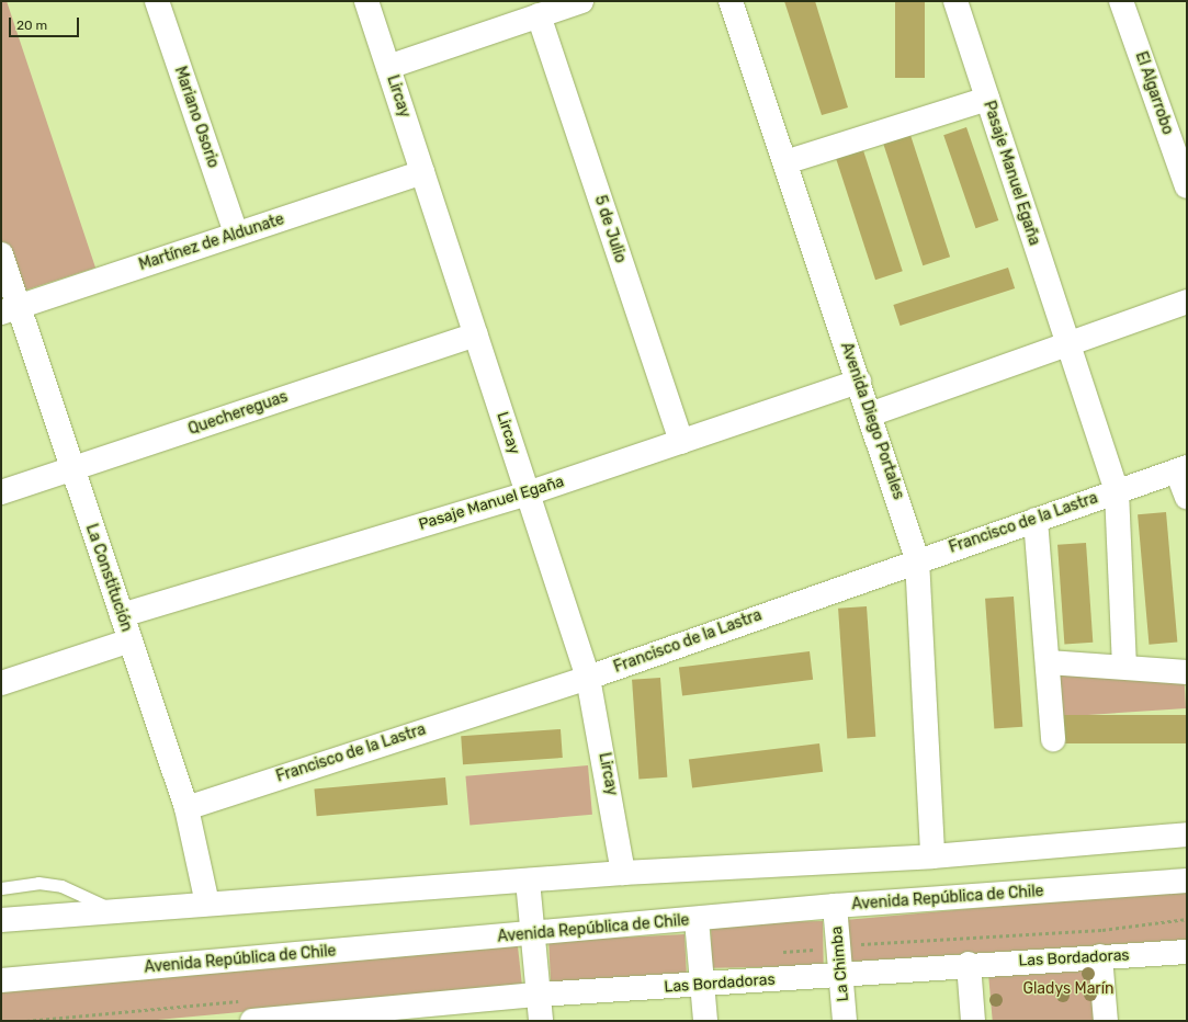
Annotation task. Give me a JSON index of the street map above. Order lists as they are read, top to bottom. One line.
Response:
{"streets":{"street":["El Algarrobo","Lircay","Mariano Osorio","Pasaje Manuel Egaña","5 de Julio","Martínez de Aldunate","Quechereguas","Avenida Diego Portales","Francisco de la Lastra","La Constitución","Avenida República de Chile","Las Bordadoras","La Chimba"]},"crossings":[["Lircay","Pasaje Manuel Egaña"],["Lircay","Martínez de Aldunate"],["Lircay","Quechereguas"],["Lircay","Francisco de la Lastra"],["Mariano Osorio","Martínez de Aldunate"],["Pasaje Manuel Egaña","5 de Julio"],["Pasaje Manuel Egaña","Avenida Diego Portales"],["Pasaje Manuel Egaña","Francisco de la Lastra"],["Pasaje Manuel Egaña","La Constitución"],["Martínez de Aldunate","La Constitución"],["Quechereguas","La Constitución"],["Avenida Diego Portales","Francisco de la Lastra"],["Francisco de la Lastra","La Constitución"],["Avenida República de Chile","La Chimba"],["Las Bordadoras","La Chimba"]],"parks":["Gladys Marín"],"scale_bar":"20 m"}
